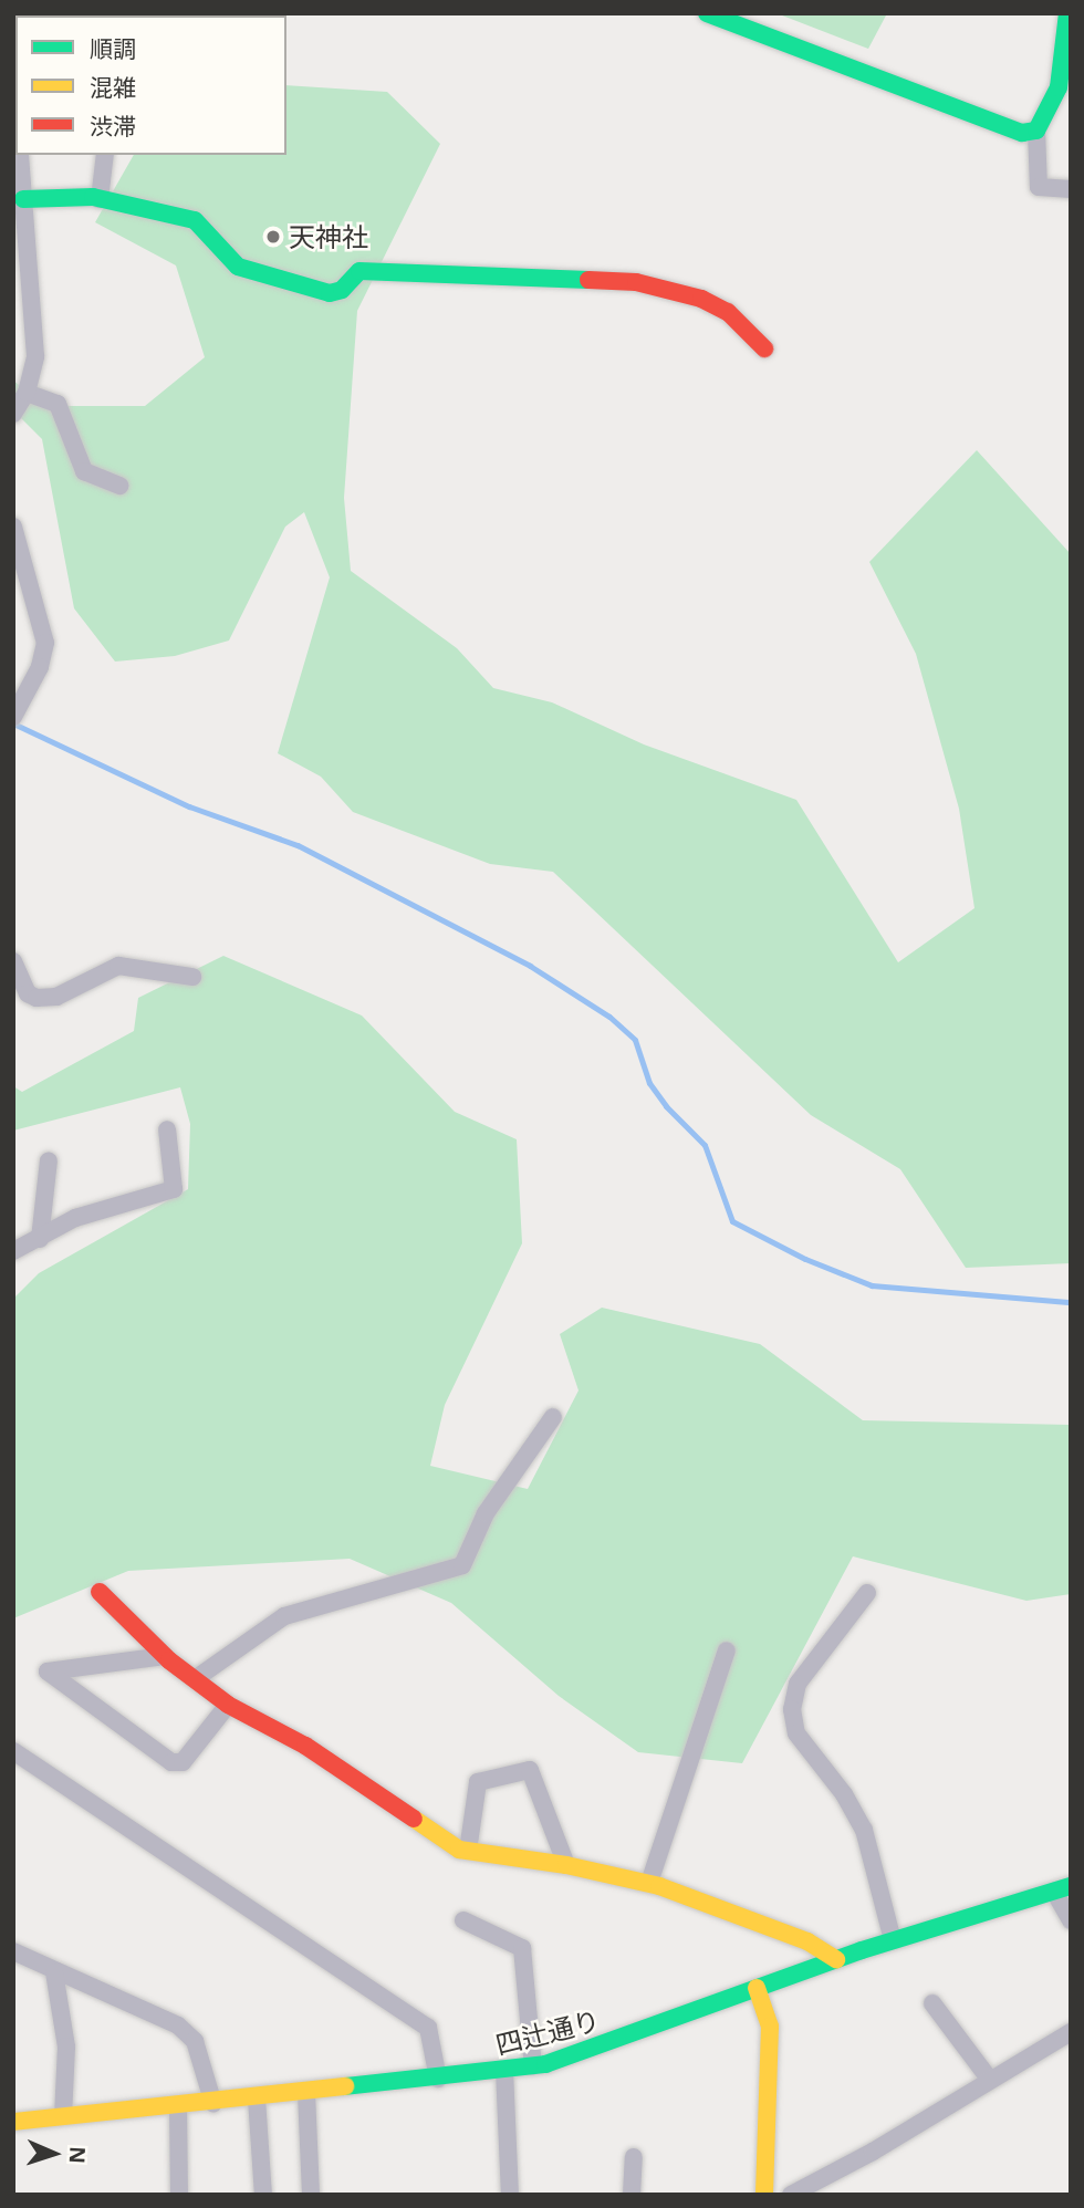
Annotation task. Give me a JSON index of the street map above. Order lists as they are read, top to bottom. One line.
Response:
{"streets":{"street":["四辻通り"]},"places":["天神社"],"legend":["順調","混雑","渋滞"],"north":"right"}
